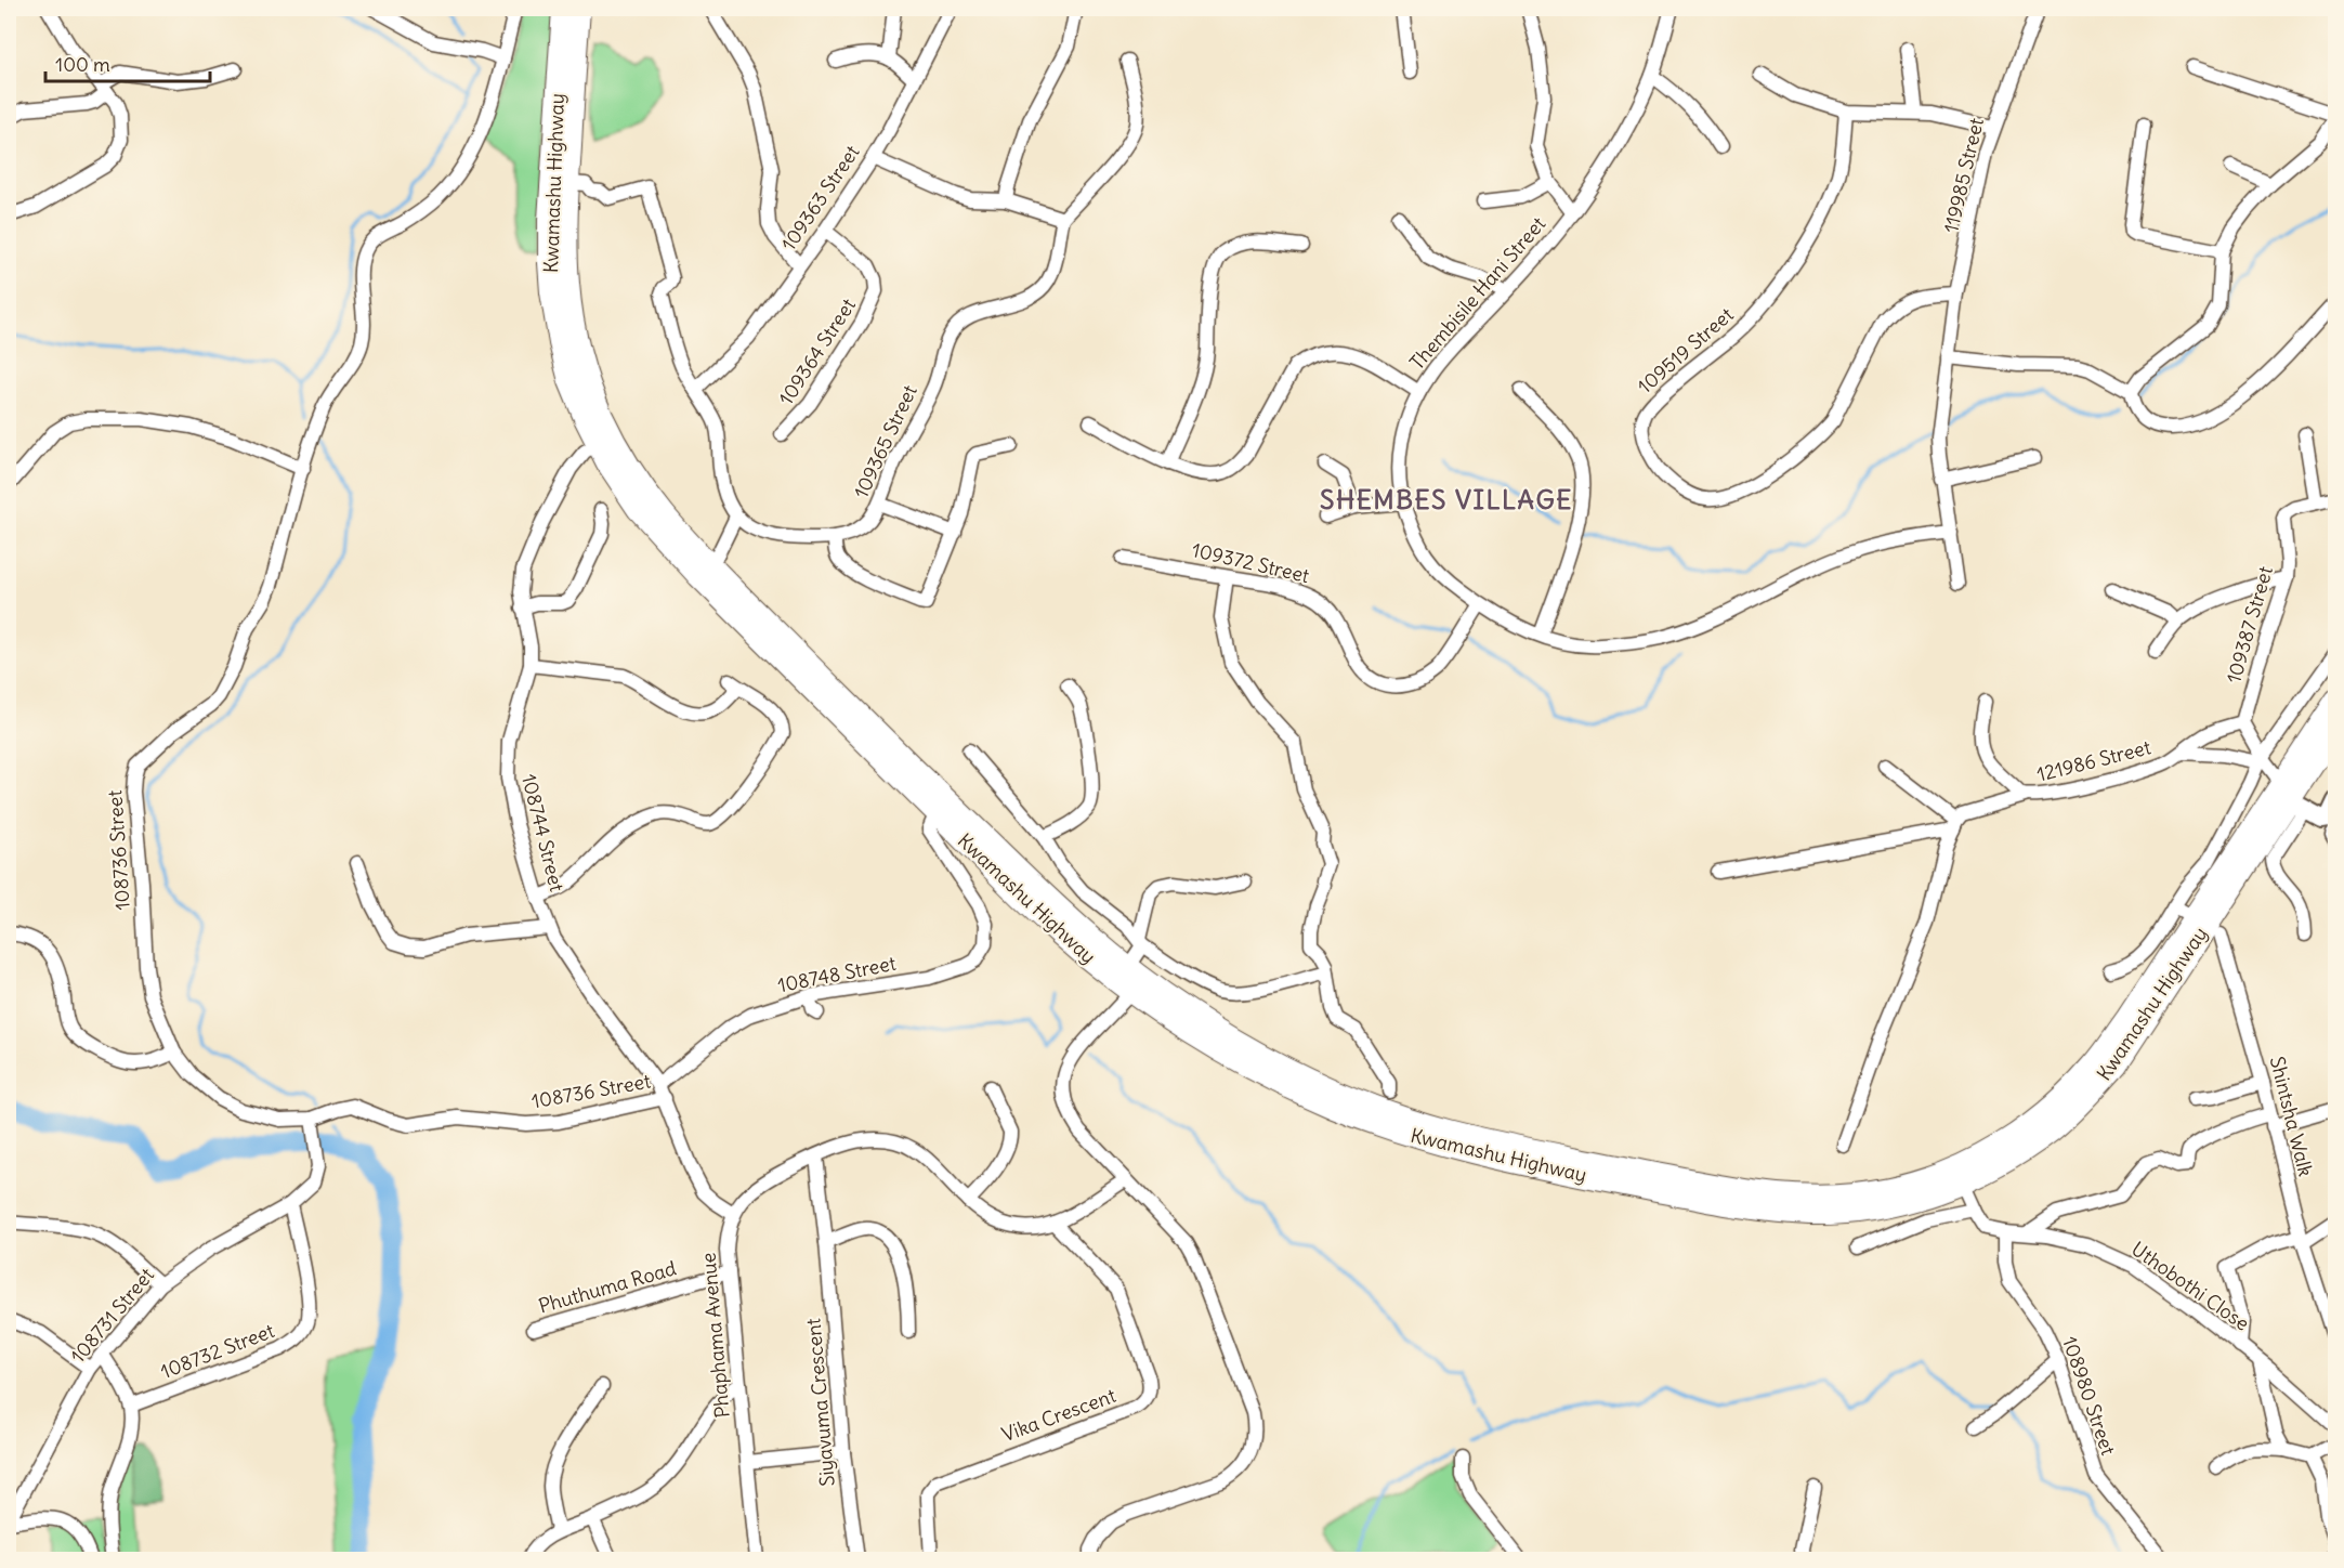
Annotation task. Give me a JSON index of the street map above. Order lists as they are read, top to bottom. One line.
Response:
{"streets":{"main road":["Kwamashu Highway"],"street":["119985 Street","109363 Street","Thembisile Hani Street","109519 Street","109364 Street","109365 Street","109372 Street","109387 Street","121986 Street","108744 Street","108736 Street","108748 Street","Shintsha Walk","Uthobothi Close","Phuthuma Road","108731 Street","Phaphama Avenue","108732 Street","108980 Street","Siyavuma Crescent","Vika Crescent"]},"crossings":[["119985 Street","Thembisile Hani Street"],["119985 Street","109519 Street"],["Kwamashu Highway","108744 Street"],["Kwamashu Highway","108748 Street"],["Kwamashu Highway","Shintsha Walk"],["Kwamashu Highway","Uthobothi Close"],["109363 Street","109364 Street"],["Thembisile Hani Street","109372 Street"],["109387 Street","121986 Street"],["108744 Street","108736 Street"],["108744 Street","108748 Street"],["108744 Street","Phaphama Avenue"],["108736 Street","108731 Street"],["Uthobothi Close","108980 Street"],["Phuthuma Road","Phaphama Avenue"],["108731 Street","108732 Street"]],"districts":["SHEMBES VILLAGE"],"scale_bar":"100 m"}
